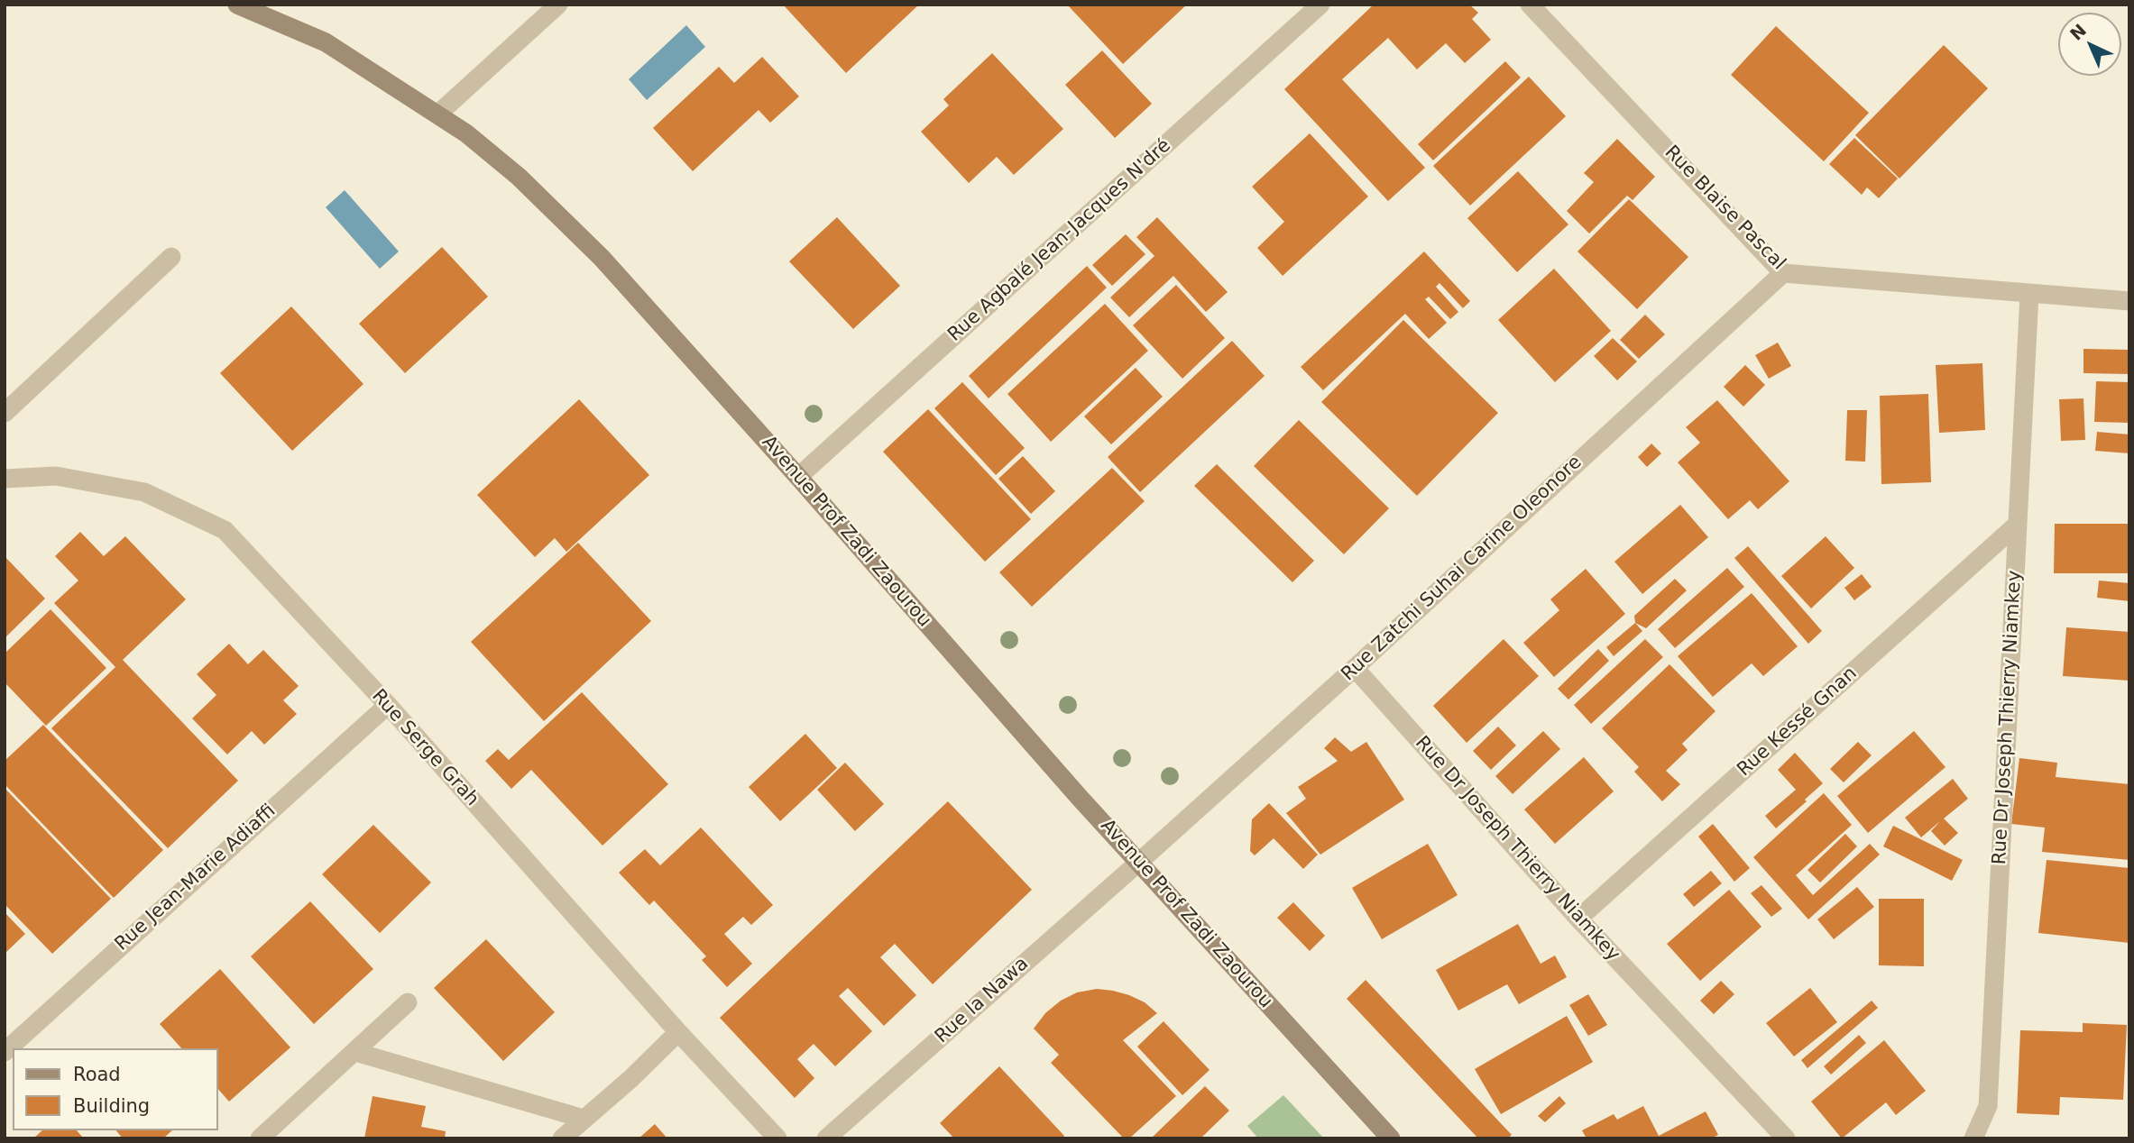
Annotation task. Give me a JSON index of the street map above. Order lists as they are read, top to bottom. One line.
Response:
{"streets":{"main road":["Avenue Prof Zadi Zaourou"],"street":["Rue Blaise Pascal","Rue Agbalé Jean-Jacques N'dré","Rue Zatchi Suhai Carine Oleonore","Rue Dr Joseph Thierry Niamkey","Rue Kessé Gnan","Rue Serge Grah","Rue Jean-Marie Adiaffi","Rue la Nawa"]},"crossings":[["Rue Blaise Pascal","Rue Zatchi Suhai Carine Oleonore"],["Rue Blaise Pascal","Rue Dr Joseph Thierry Niamkey"],["Rue Agbalé Jean-Jacques N'dré","Avenue Prof Zadi Zaourou"],["Avenue Prof Zadi Zaourou","Rue Zatchi Suhai Carine Oleonore"],["Avenue Prof Zadi Zaourou","Rue la Nawa"],["Rue Zatchi Suhai Carine Oleonore","Rue Dr Joseph Thierry Niamkey"],["Rue Zatchi Suhai Carine Oleonore","Rue la Nawa"],["Rue Dr Joseph Thierry Niamkey","Rue Kessé Gnan"],["Rue Serge Grah","Rue Jean-Marie Adiaffi"]],"legend":["Road","Building"],"north":"top left"}
